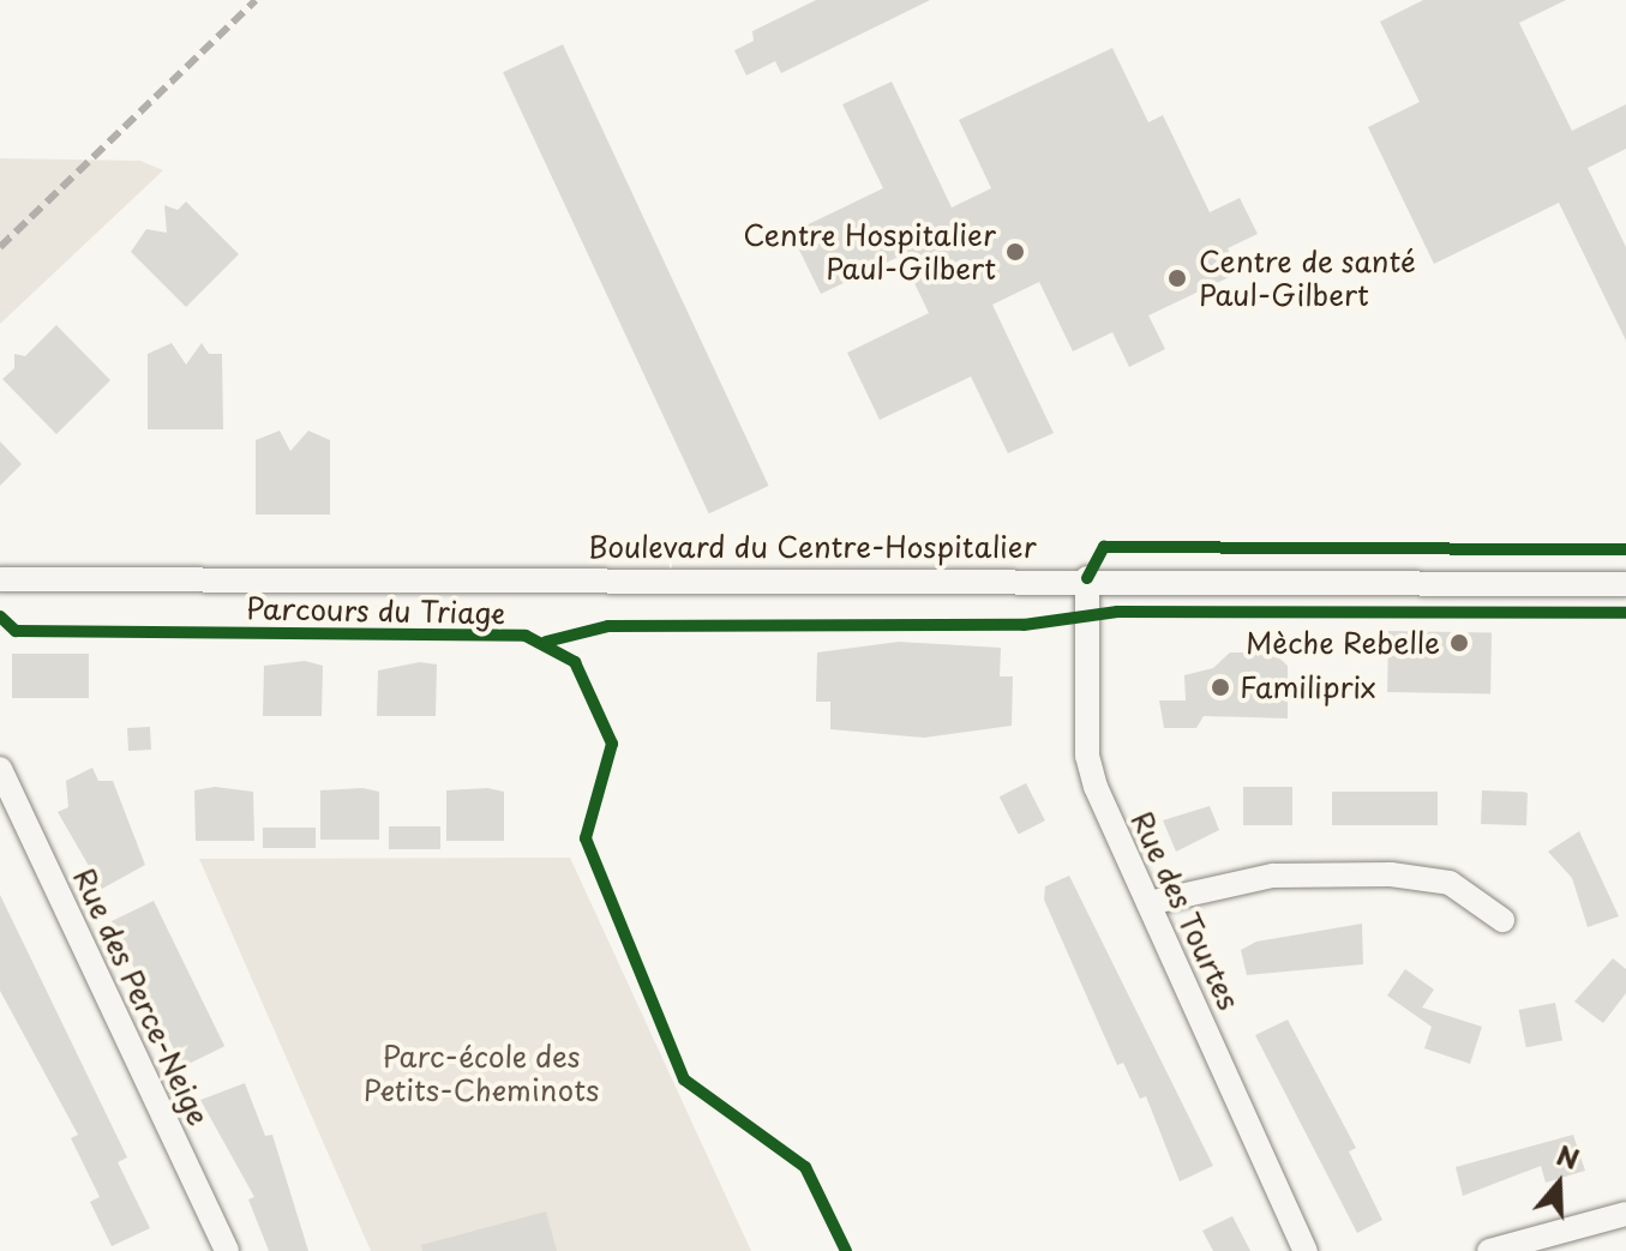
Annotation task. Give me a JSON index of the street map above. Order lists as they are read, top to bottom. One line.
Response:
{"streets":{"street":["Boulevard du Centre-Hospitalier","Rue des Tourtes","Rue des Perce-Neige"],"cycle path":["Parcours du Triage"]},"crossings":[["Boulevard du Centre-Hospitalier","Rue des Tourtes"]],"parks":["Parc-école des Petits-Cheminots"],"places":["Centre Hospitalier Paul-Gilbert","Centre de santé Paul-Gilbert","Mèche Rebelle","Familiprix"],"north":"top"}
